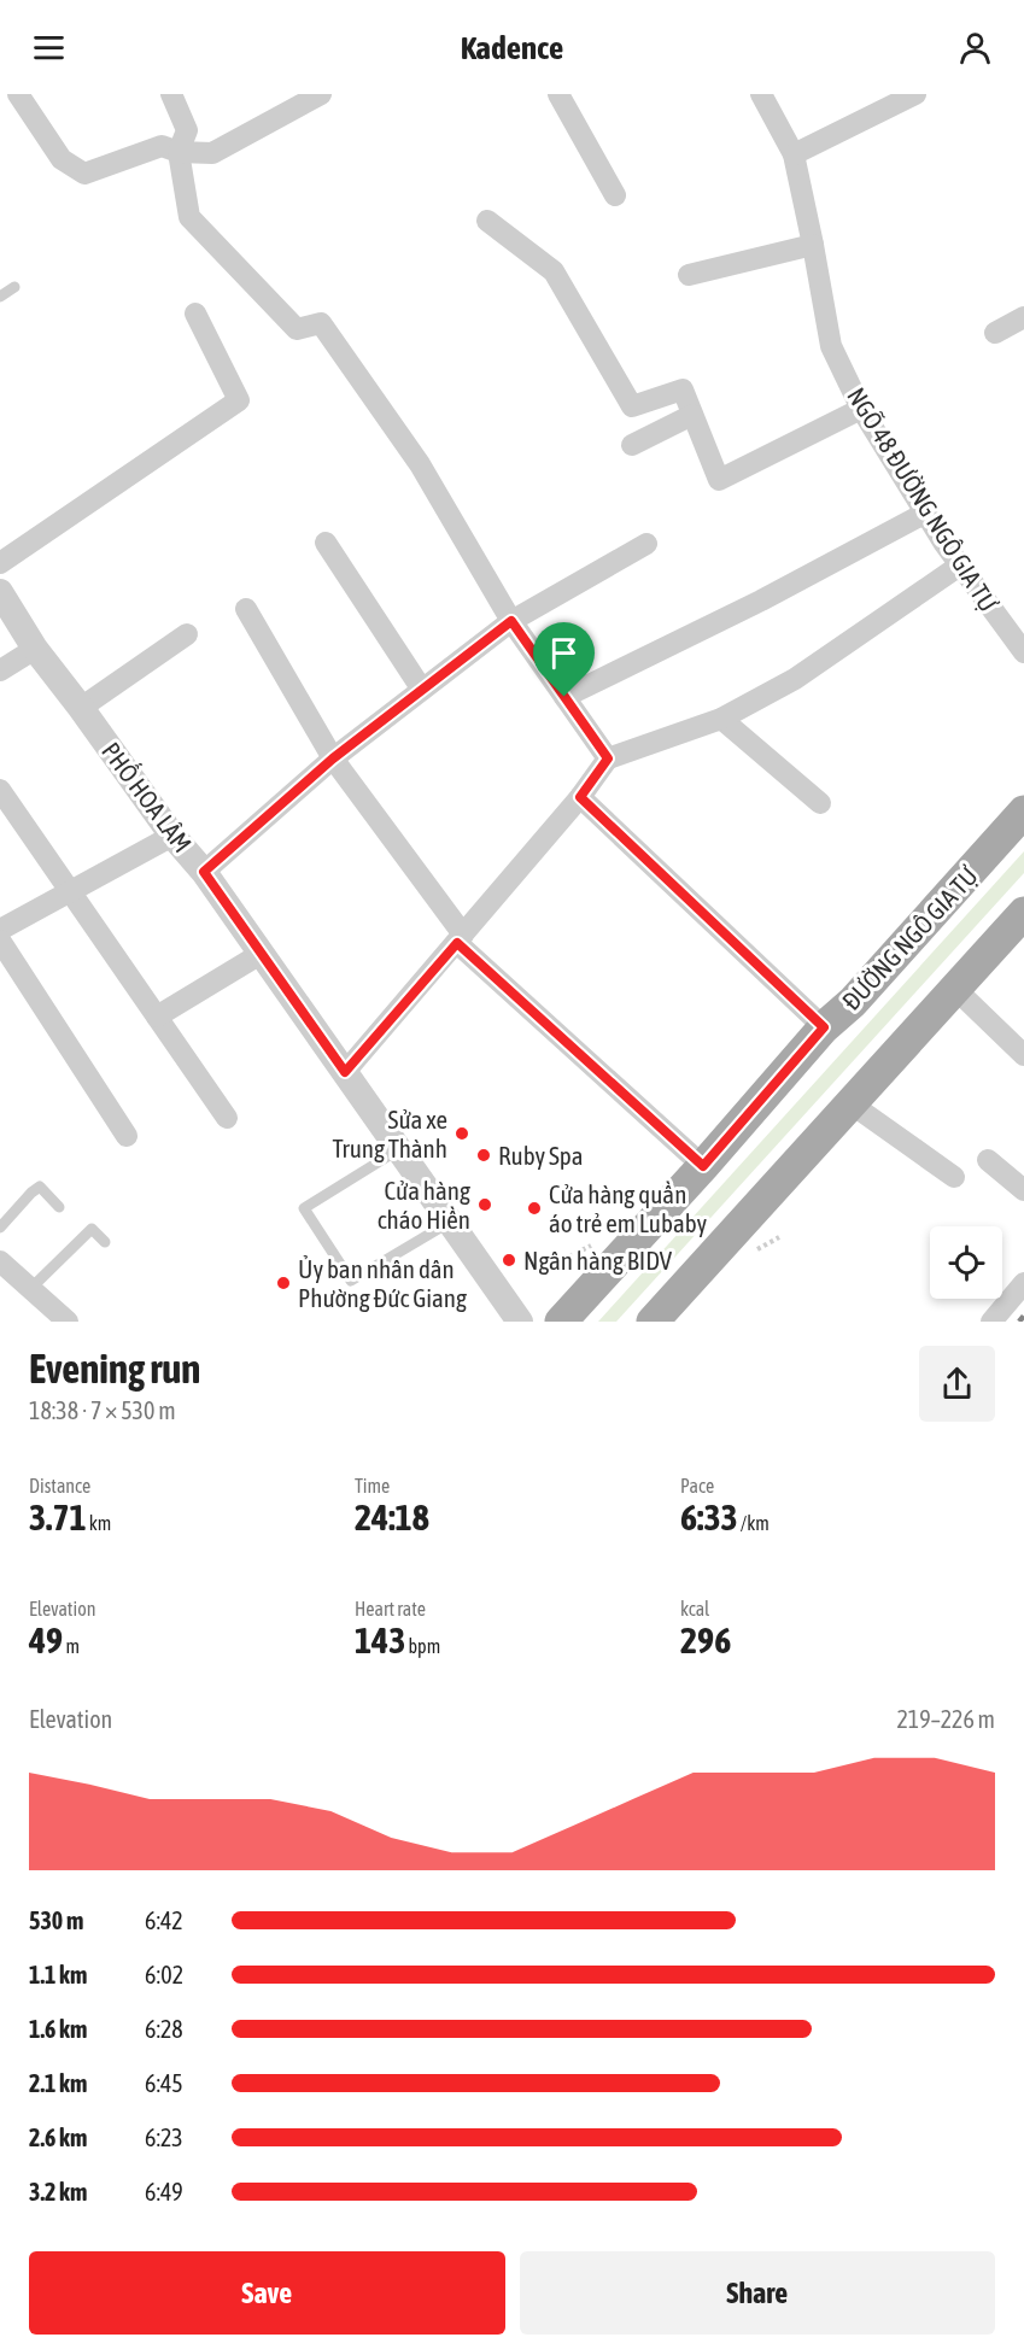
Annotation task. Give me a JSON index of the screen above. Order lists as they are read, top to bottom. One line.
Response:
{"streets":{"main road":["ĐƯỜNG NGÔ GIA TỰ"],"street":["NGÕ 48 ĐƯỜNG NGÔ GIA TỰ","PHỐ HOA LÂM"]},"places":["Sửa xe Trung Thành","Ruby Spa","Cửa hàng cháo Hiền","Cửa hàng quần áo trẻ em Lubaby","Ngân hàng BIDV","Ủy ban nhân dân Phường Đức Giang"],"page":{"header":"Kadence","heading":["Evening run","18:38 · 7 × 530 m"],"stats":[["Distance","3.71 km"],["Time","24:18"],["Pace","6:33 /km"],["Elevation","49 m"],["Heart rate","143 bpm"],["kcal","296"]],"chart":["Elevation","219–226 m"],"list":[{"name":"530 m","note":"6:42"},{"name":"1.1 km","note":"6:02"},{"name":"1.6 km","note":"6:28"},{"name":"2.1 km","note":"6:45"},{"name":"2.6 km","note":"6:23"},{"name":"3.2 km","note":"6:49"}],"buttons":["Save","Share"]}}
